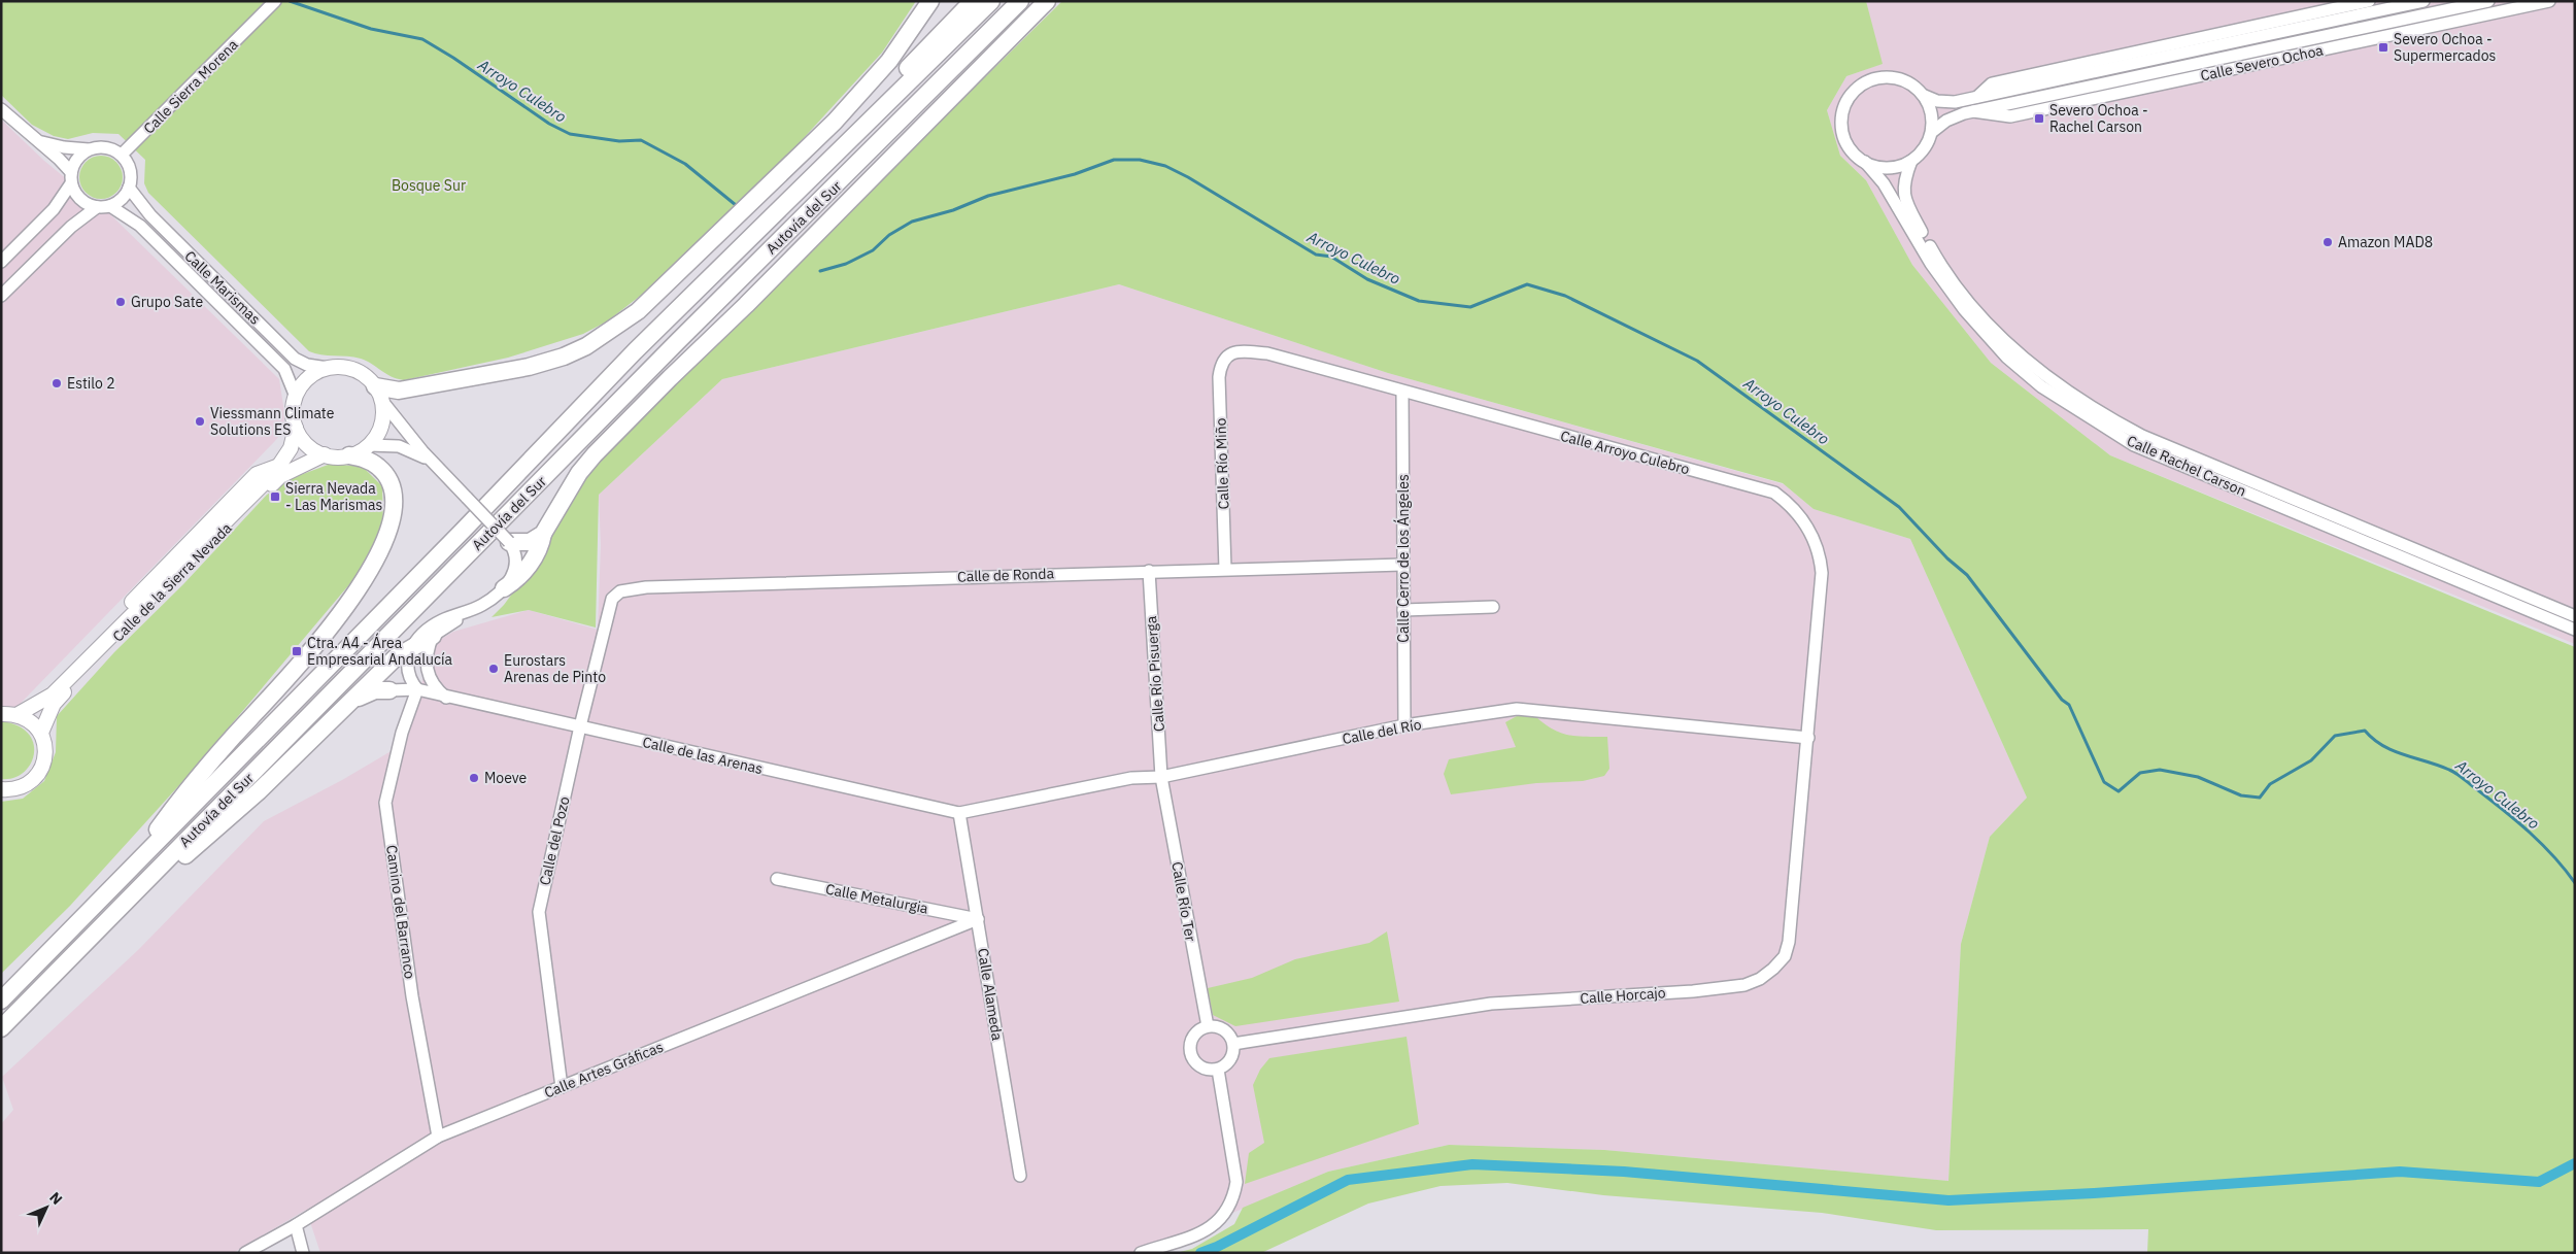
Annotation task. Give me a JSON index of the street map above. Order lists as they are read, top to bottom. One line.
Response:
{"streets":{"highway":["Autovía del Sur"],"main road":["Calle de la Sierra Nevada"],"street":["Calle Severo Ochoa","Calle Sierra Morena","Calle Marismas","Calle Arroyo Culebro","Calle Río Miño","Calle Rachel Carson","Calle Cerro de los Ángeles","Calle de Ronda","Calle Río Pisuerga","Calle del Río","Calle de las Arenas","Calle del Pozo","Calle Metalurgia","Calle Río Ter","Camino del Barranco","Calle Alameda","Calle Horcajo","Calle Artes Gráficas"]},"crossings":[["Calle Severo Ochoa","Calle Rachel Carson"],["Calle Sierra Morena","Calle Marismas"],["Calle Marismas","Calle de la Sierra Nevada"],["Calle Arroyo Culebro","Calle Río Miño"],["Calle Arroyo Culebro","Calle Cerro de los Ángeles"],["Calle Arroyo Culebro","Calle del Río"],["Calle Arroyo Culebro","Calle Horcajo"],["Calle Río Miño","Calle de Ronda"],["Calle Cerro de los Ángeles","Calle de Ronda"],["Calle Cerro de los Ángeles","Calle del Río"],["Calle de Ronda","Calle Río Pisuerga"],["Calle de Ronda","Calle del Pozo"],["Calle Río Pisuerga","Calle del Río"],["Calle Río Pisuerga","Calle Río Ter"],["Calle del Río","Calle de las Arenas"],["Calle del Río","Calle Río Ter"],["Calle del Río","Calle Alameda"],["Calle del Río","Calle Horcajo"],["Calle de las Arenas","Calle del Pozo"],["Calle de las Arenas","Camino del Barranco"],["Calle de las Arenas","Calle Alameda"],["Calle del Pozo","Calle Artes Gráficas"],["Calle Metalurgia","Calle Alameda"],["Calle Metalurgia","Calle Artes Gráficas"],["Calle Río Ter","Calle Horcajo"],["Camino del Barranco","Calle Artes Gráficas"],["Calle Alameda","Calle Artes Gráficas"]],"water":["Arroyo Culebro"],"parks":["Bosque Sur"],"places":{"transit":["Severo Ochoa - Supermercados","Severo Ochoa - Rachel Carson","Sierra Nevada - Las Marismas","Ctra. A4 - Área Empresarial Andalucía"],"other":["Amazon MAD8","Grupo Sate","Estilo 2","Viessmann Climate Solutions ES","Eurostars Arenas de Pinto","Moeve"]},"north":"top right"}
